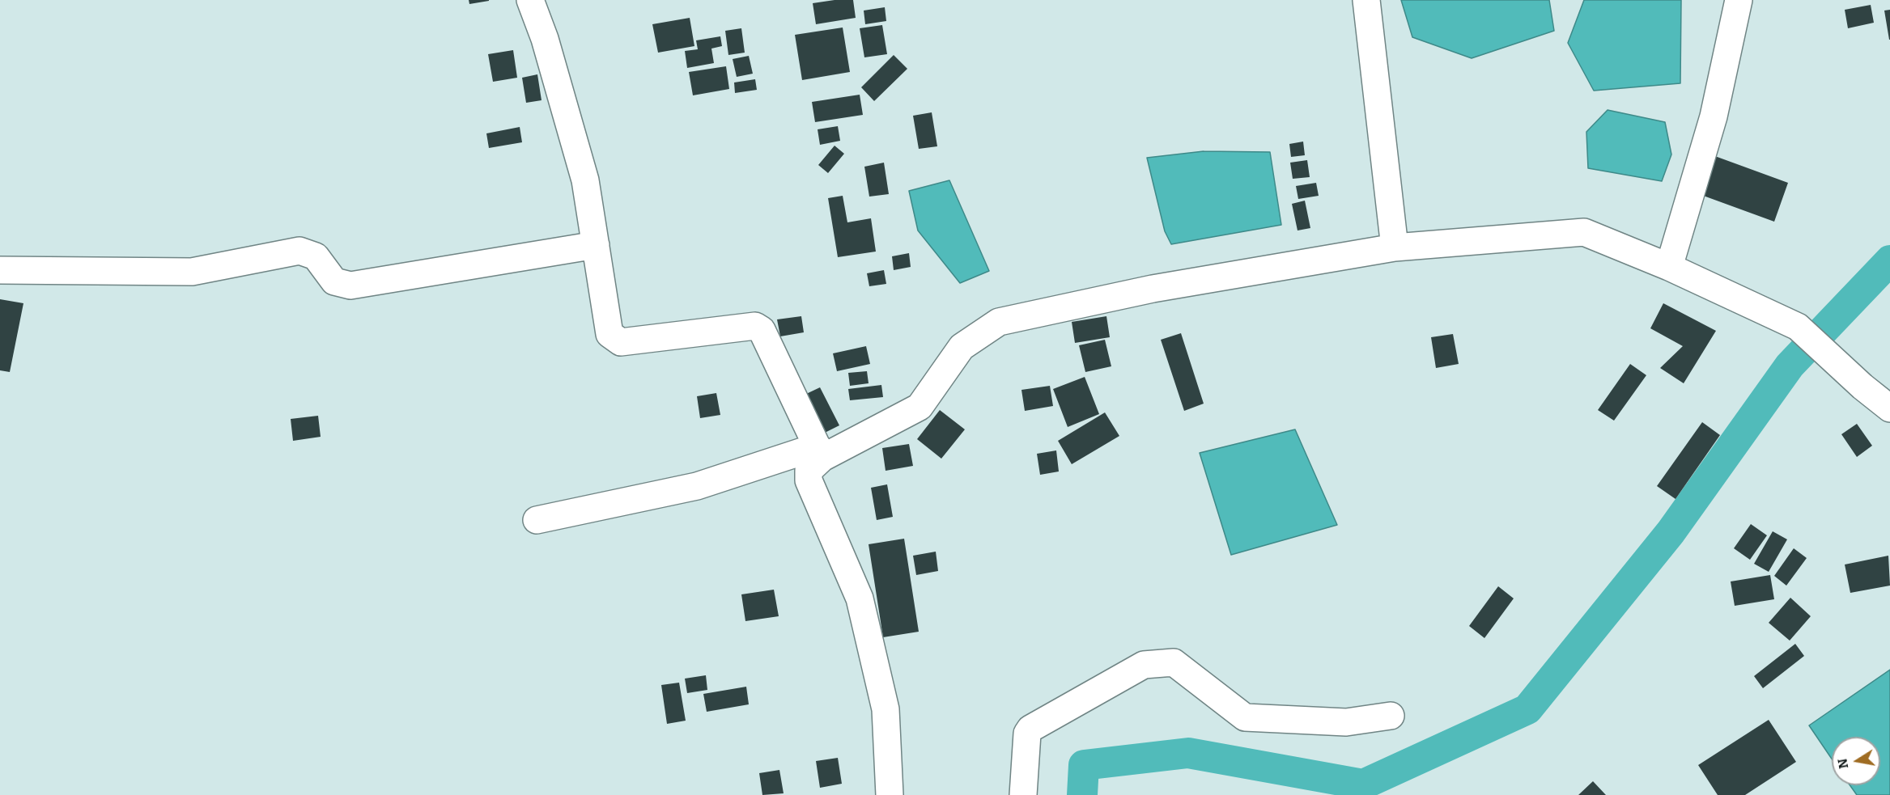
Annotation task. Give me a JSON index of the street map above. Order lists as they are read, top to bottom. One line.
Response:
{"north":"left"}
